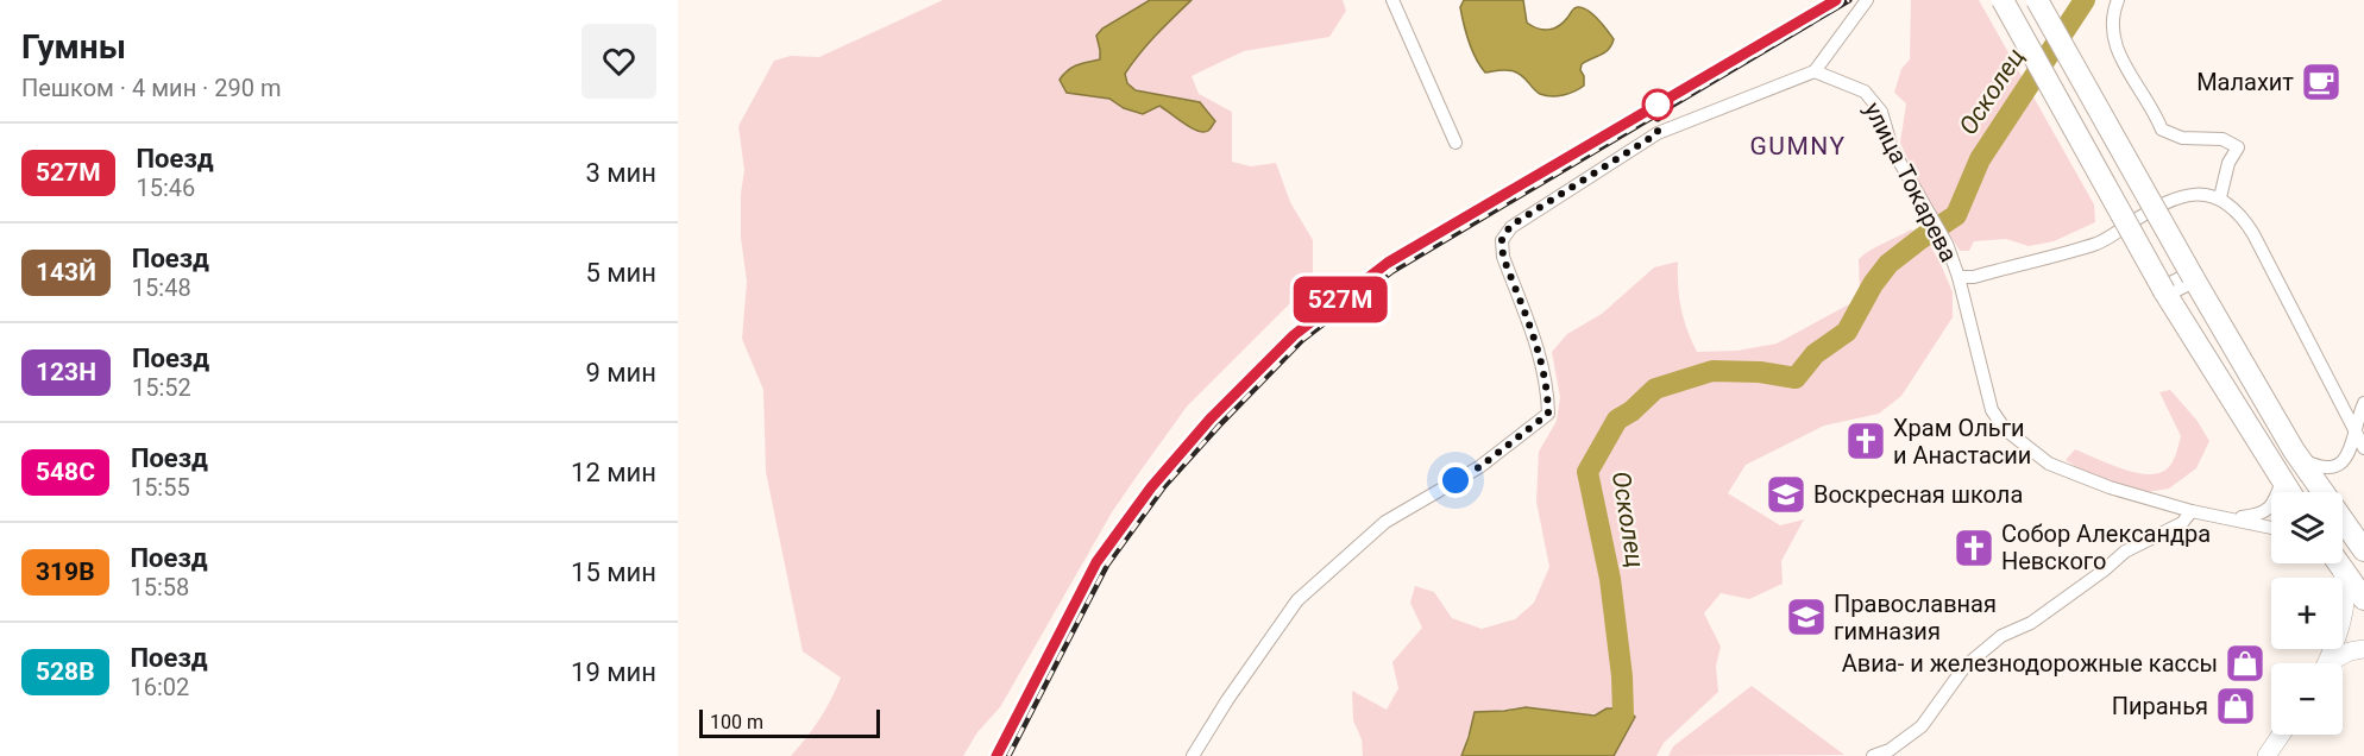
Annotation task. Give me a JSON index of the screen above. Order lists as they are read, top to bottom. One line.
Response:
{"streets":{"street":["улица Токарева"]},"districts":["GUMNY"],"water":["Осколец"],"places":{"cafe":["Малахит"],"church":["Храм Ольги и Анастасии","Собор Александра Невского"],"school or university":["Воскресная школа","Православная гимназия"],"shop":["Авиа- и железнодорожные кассы","Пиранья"]},"scale_bar":"100 m","page":{"heading":["Гумны","Пешком · 4 мин · 290 m"],"on_map":"527М","list":[{"mark":"527М","name":"Поезд","note":"15:46","value":"3 мин"},{"mark":"143Й","name":"Поезд","note":"15:48","value":"5 мин"},{"mark":"123Н","name":"Поезд","note":"15:52","value":"9 мин"},{"mark":"548С","name":"Поезд","note":"15:55","value":"12 мин"},{"mark":"319В","name":"Поезд","note":"15:58","value":"15 мин"},{"mark":"528В","name":"Поезд","note":"16:02","value":"19 мин"}],"map_buttons":["+","−"],"scale":"100 m"}}
